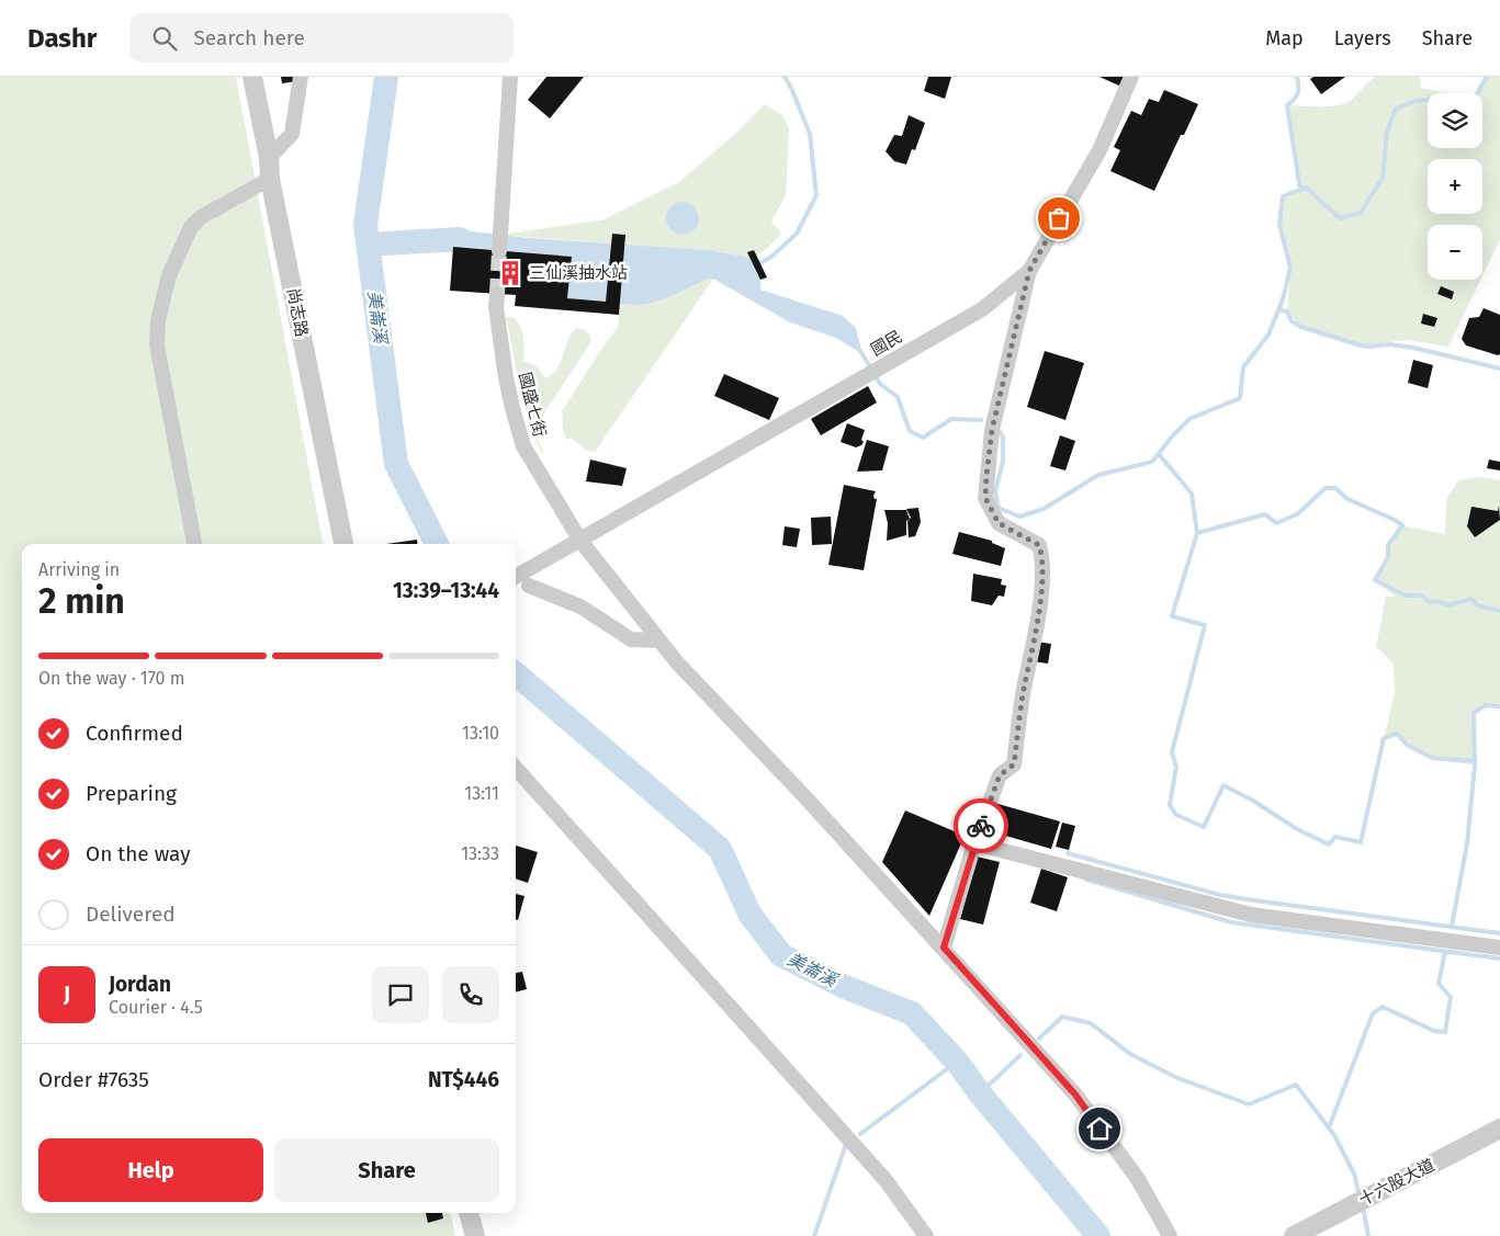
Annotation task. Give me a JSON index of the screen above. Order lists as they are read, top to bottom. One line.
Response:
{"streets":{"street":["尚志路","國民","國盛七街","十六股大道"]},"crossings":[["國民","國盛七街"]],"water":["美崙溪"],"places":{"building":["三仙溪抽水站"]},"page":{"header":"Dashr","search":"Search here","nav":["Map","Layers","Share"],"map_buttons":["+","−"],"heading":["2 min","Arriving in","13:39–13:44"],"panel":["Jordan","Courier · 4.5","Order #7635","NT$446"],"bar":"On the way · 170 m","list":[["Confirmed","13:10"],["Preparing","13:11"],["On the way","13:33"],"Delivered"],"round":"J","buttons":["Help","Share"]}}
